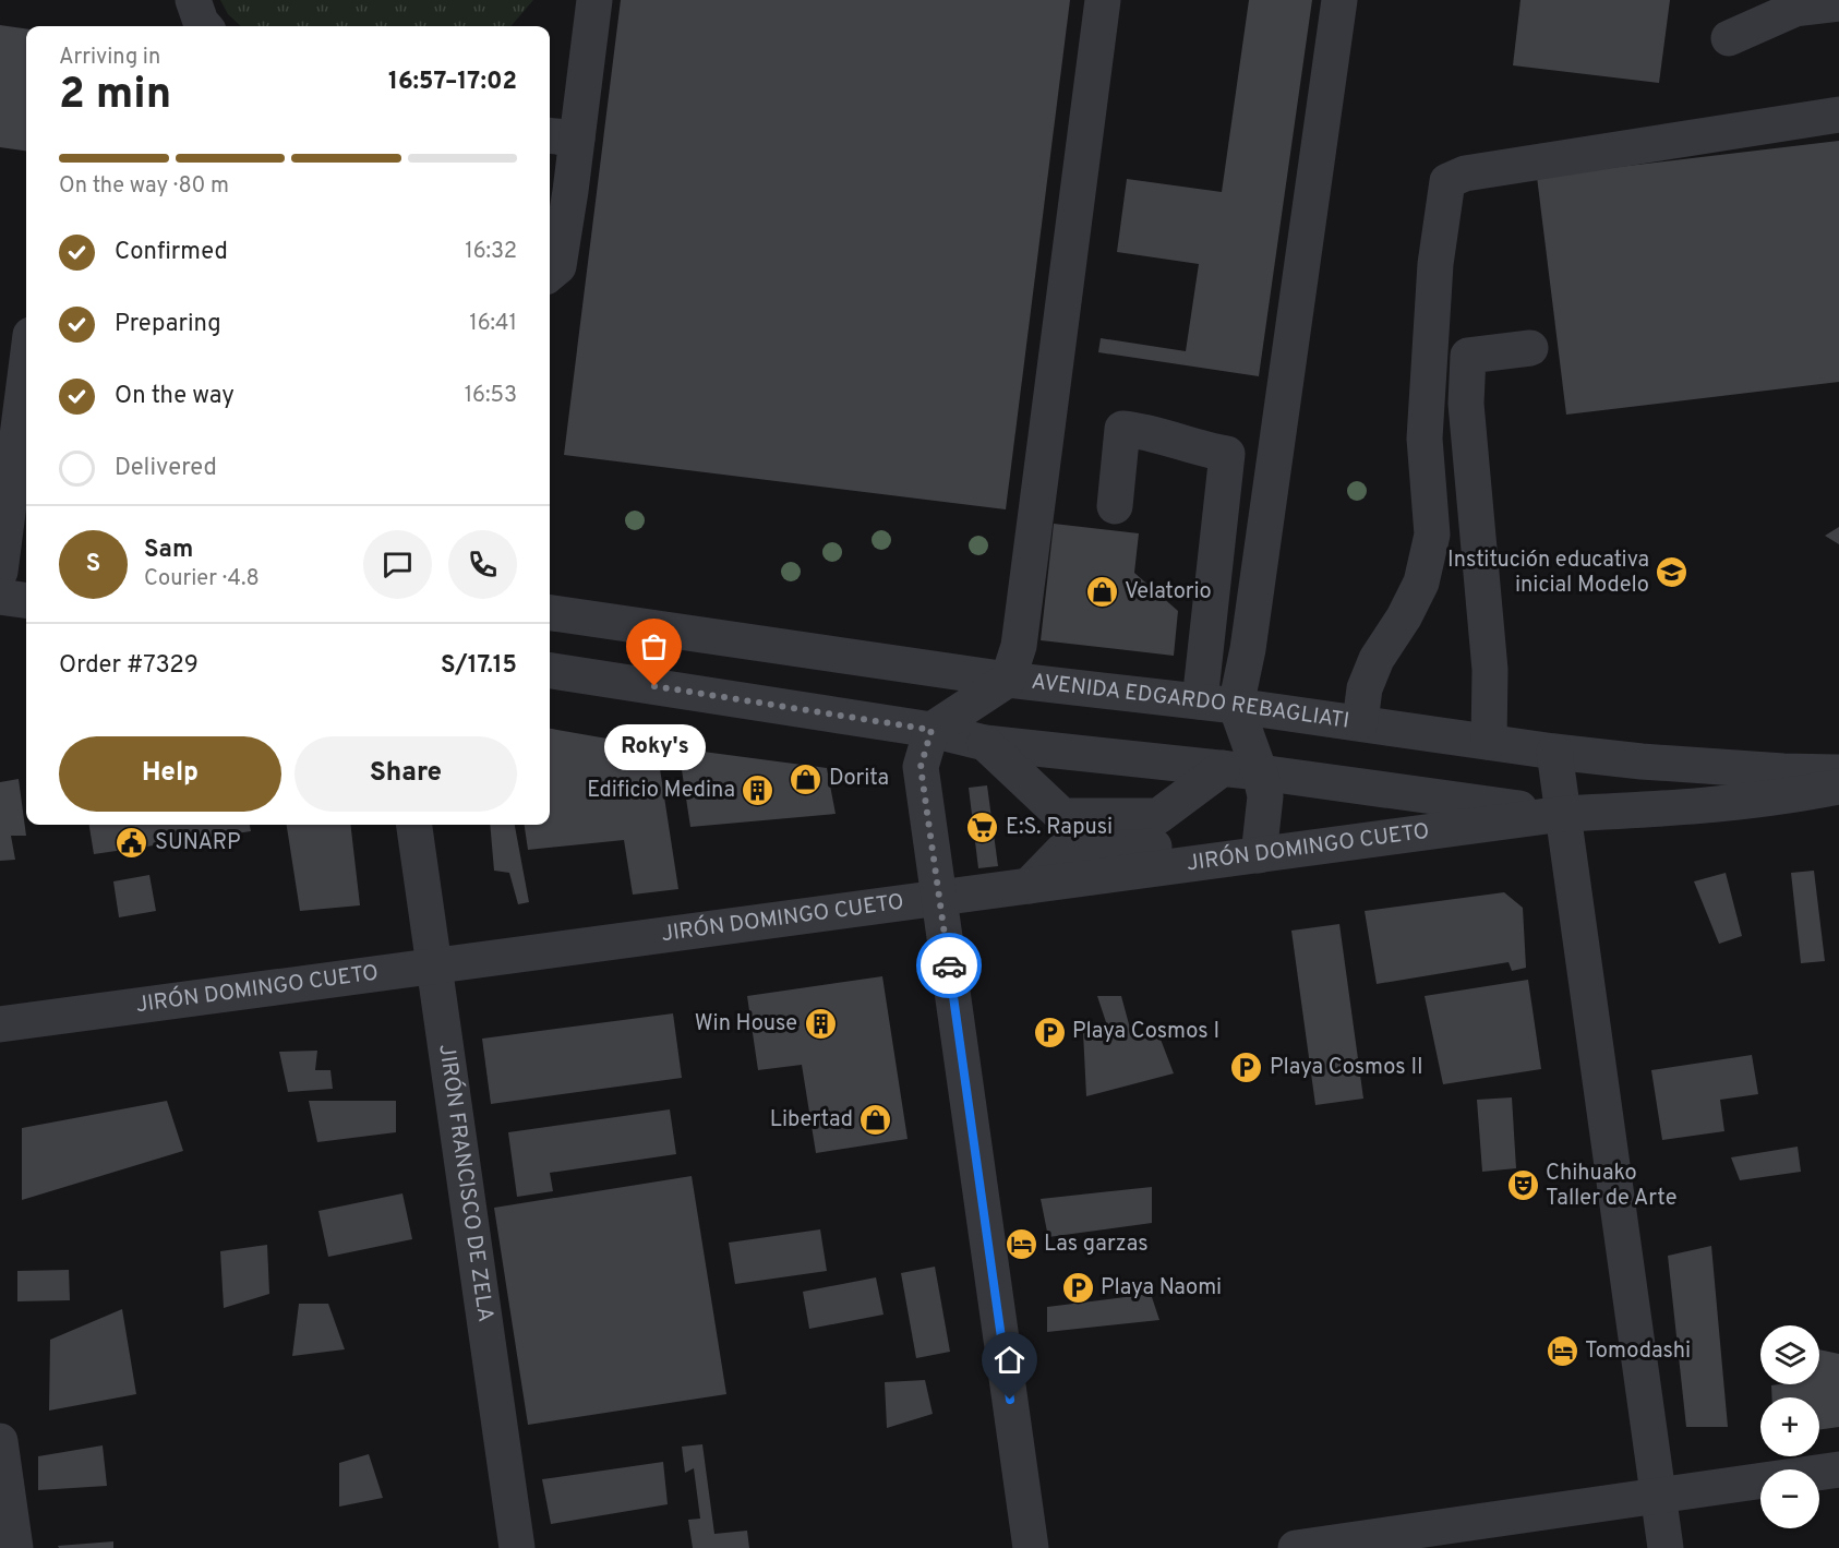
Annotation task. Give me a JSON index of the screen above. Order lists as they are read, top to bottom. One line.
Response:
{"streets":{"street":["AVENIDA EDGARDO REBAGLIATI","JIRÓN DOMINGO CUETO","JIRÓN FRANCISCO DE ZELA"]},"crossings":[["JIRÓN DOMINGO CUETO","JIRÓN FRANCISCO DE ZELA"]],"places":{"school or university":["Institución educativa inicial Modelo"],"shop":["Velatorio","Dorita","Libertad"],"other":["Roky's"],"building":["Edificio Medina","Win House"],"supermarket":["E:S. Rapusi"],"public building":["SUNARP"],"parking":["Playa Cosmos I","Playa Cosmos II","Playa Naomi"],"theatre":["Chihuako Taller de Arte"],"hotel":["Las garzas","Tomodashi"]},"page":{"heading":["2 min","Arriving in","16:57–17:02"],"panel":["Sam","Courier · 4.8","Order #7329","S/17.15"],"bar":"On the way · 80 m","list":[["Confirmed","16:32"],["Preparing","16:41"],["On the way","16:53"],"Delivered"],"round":"S","buttons":["Help","Share"],"bubble":"Roky's","map_buttons":["+","−"]}}
